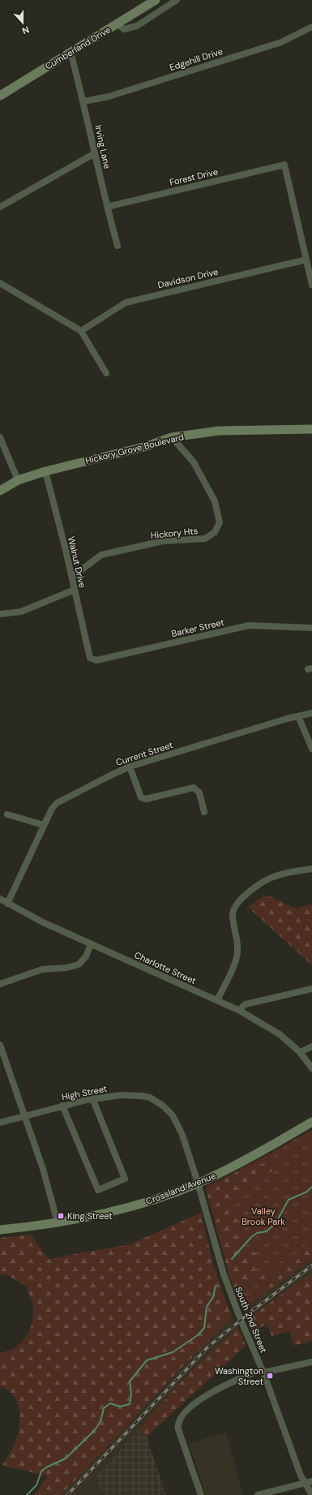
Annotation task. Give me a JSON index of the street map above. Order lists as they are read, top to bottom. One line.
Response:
{"streets":{"main road":["Cumberland Drive","Hickory Grove Boulevard","Crossland Avenue"],"street":["Edgehill Drive","Irving Lane","Forest Drive","Davidson Drive","Hickory Hts","Walnut Drive","Barker Street","Current Street","Charlotte Street","High Street","South 2nd Street"]},"crossings":[["Cumberland Drive","Irving Lane"],["Edgehill Drive","Irving Lane"],["Irving Lane","Forest Drive"],["Forest Drive","Davidson Drive"],["Hickory Grove Boulevard","Hickory Hts"],["Hickory Grove Boulevard","Walnut Drive"],["Hickory Hts","Walnut Drive"],["Walnut Drive","Barker Street"],["Current Street","Charlotte Street"],["High Street","Crossland Avenue"],["High Street","South 2nd Street"],["Crossland Avenue","South 2nd Street"]],"parks":["Valley Brook Park"],"places":{"transit":["King Street","Washington Street"]},"north":"bottom"}
